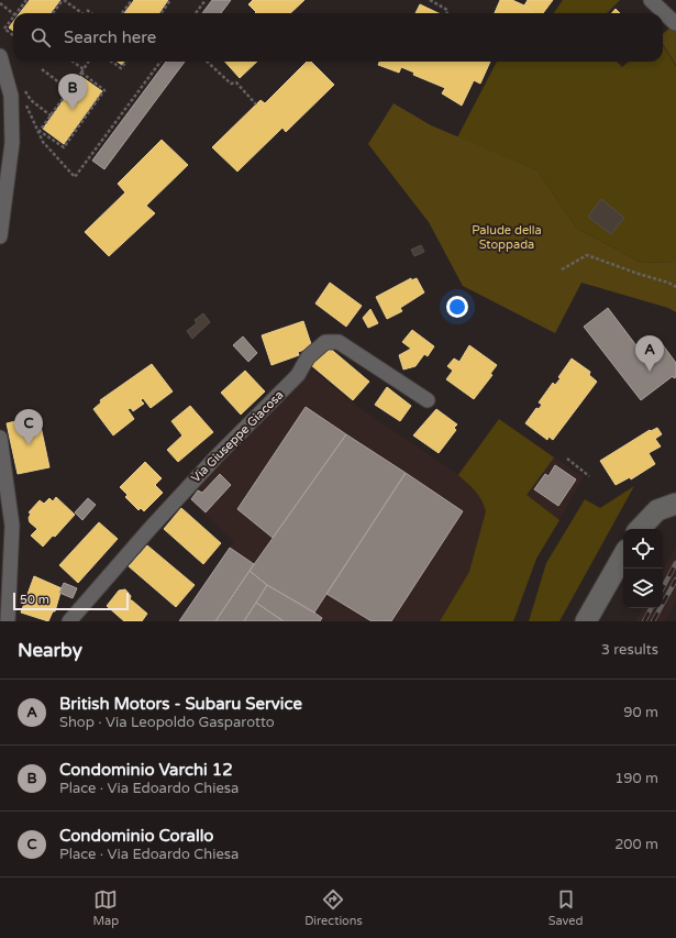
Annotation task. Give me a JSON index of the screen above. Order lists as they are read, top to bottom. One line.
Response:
{"streets":{"street":["Via Giuseppe Giacosa"]},"parks":["Palude della Stoppada"],"scale_bar":"50 m","page":{"search":"Search here","pins":["B","A","C"],"scale":"50 m","heading":["Nearby","3 results"],"list":[{"mark":"A","name":"British Motors - Subaru Service","note":"Shop · Via Leopoldo Gasparotto","value":"90 m"},{"mark":"B","name":"Condominio Varchi 12","note":"Place · Via Edoardo Chiesa","value":"190 m"},{"mark":"C","name":"Condominio Corallo","note":"Place · Via Edoardo Chiesa","value":"200 m"}],"nav":["Map","Directions","Saved"]}}
